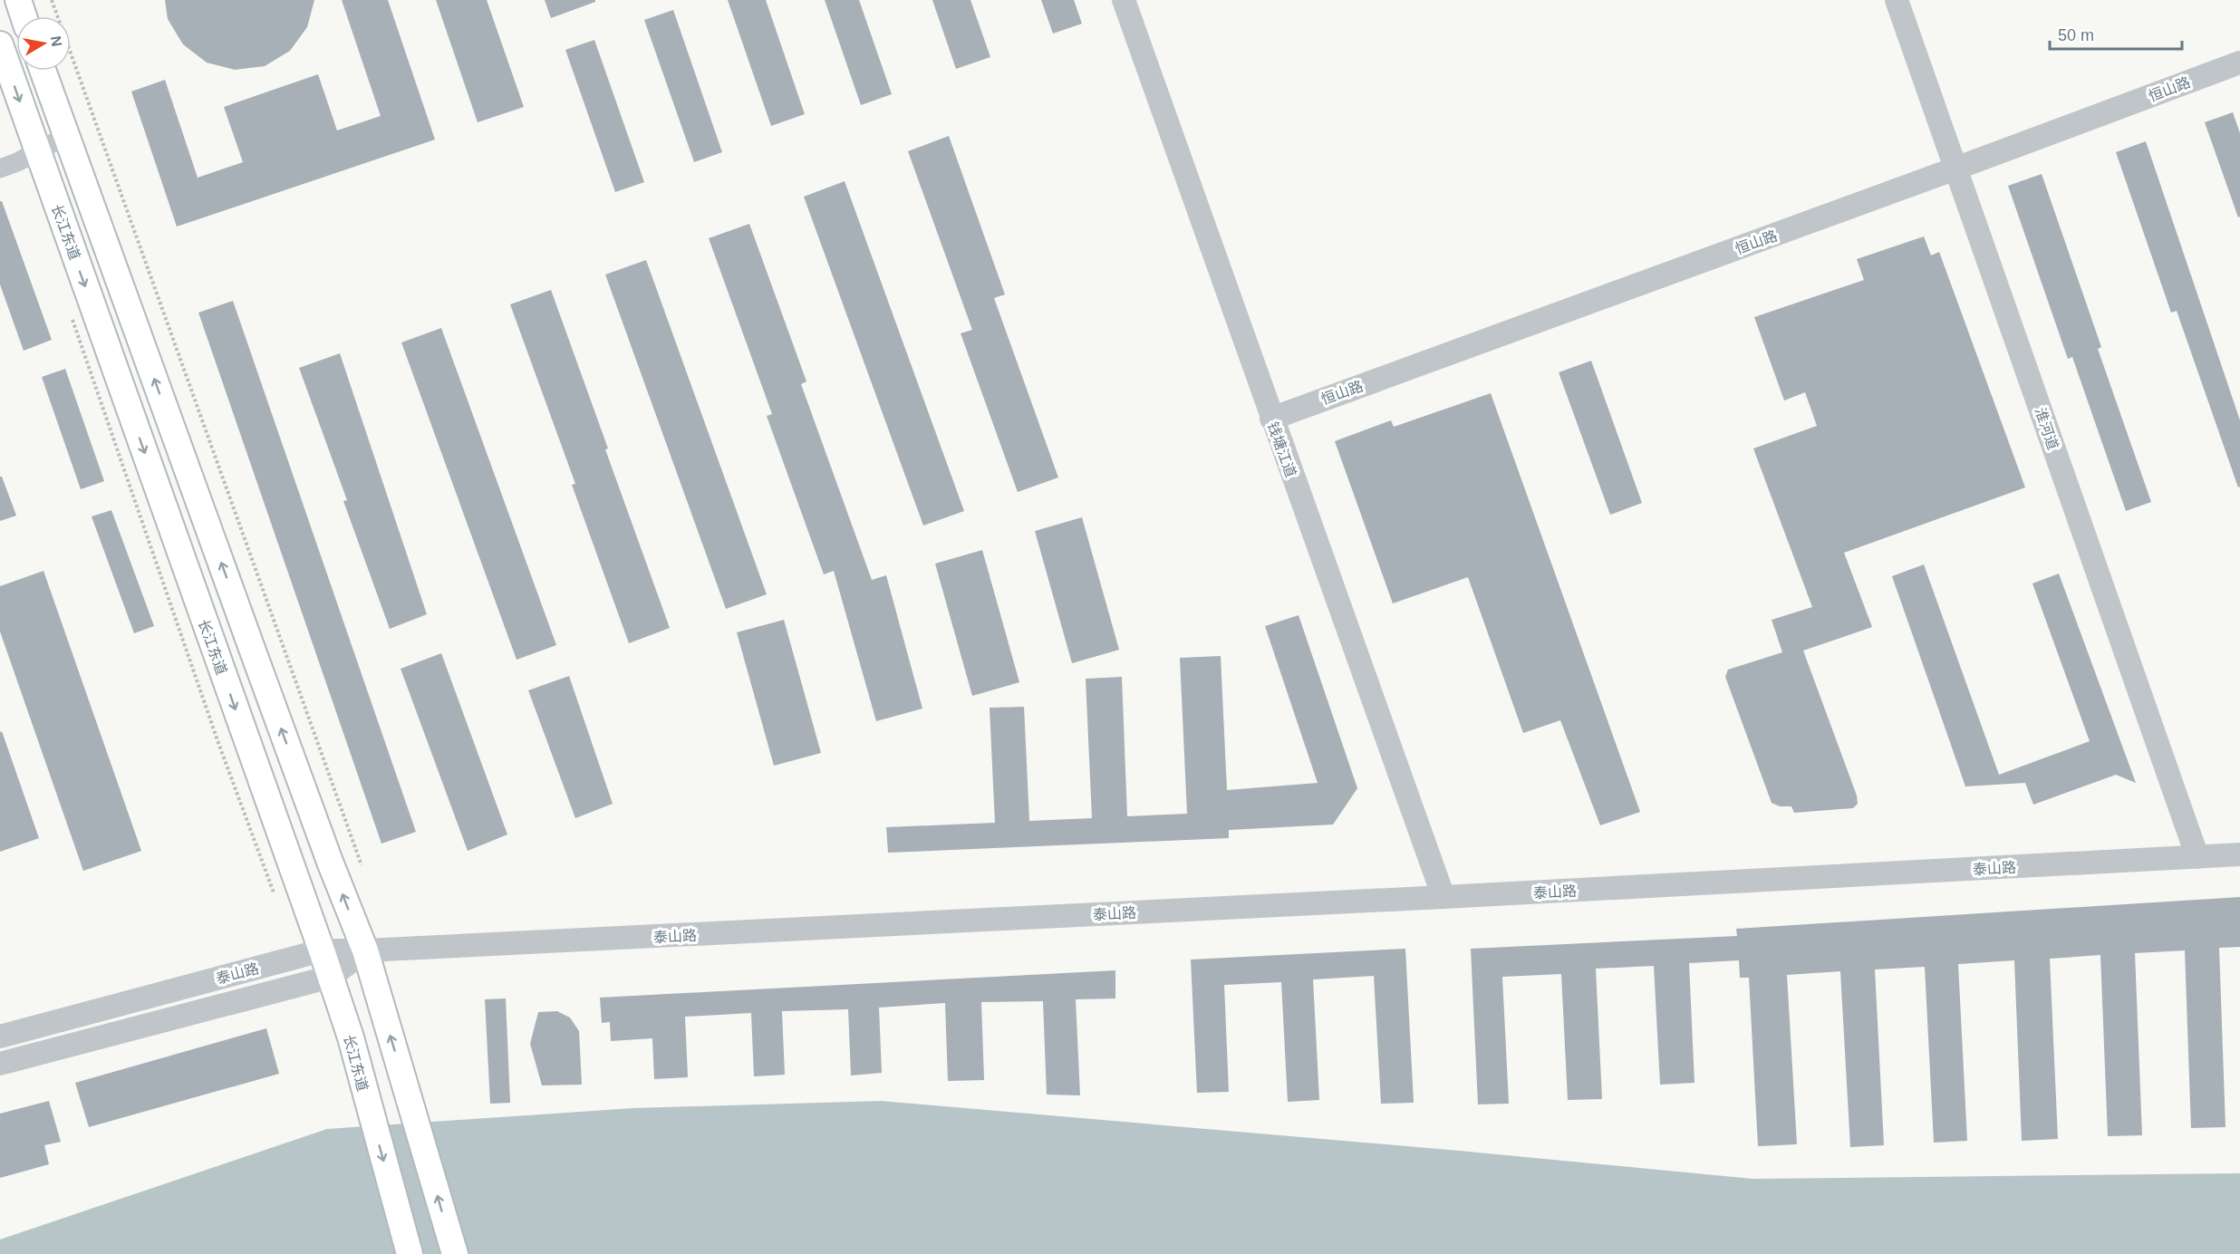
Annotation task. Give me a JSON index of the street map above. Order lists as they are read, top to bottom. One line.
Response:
{"streets":{"main road":["长江东道"],"street":["恒山路","淮河道","钱塘江道","泰山路"]},"crossings":[["恒山路","淮河道"],["恒山路","钱塘江道"],["长江东道","泰山路"],["淮河道","泰山路"],["钱塘江道","泰山路"]],"scale_bar":"50 m","north":"right"}
